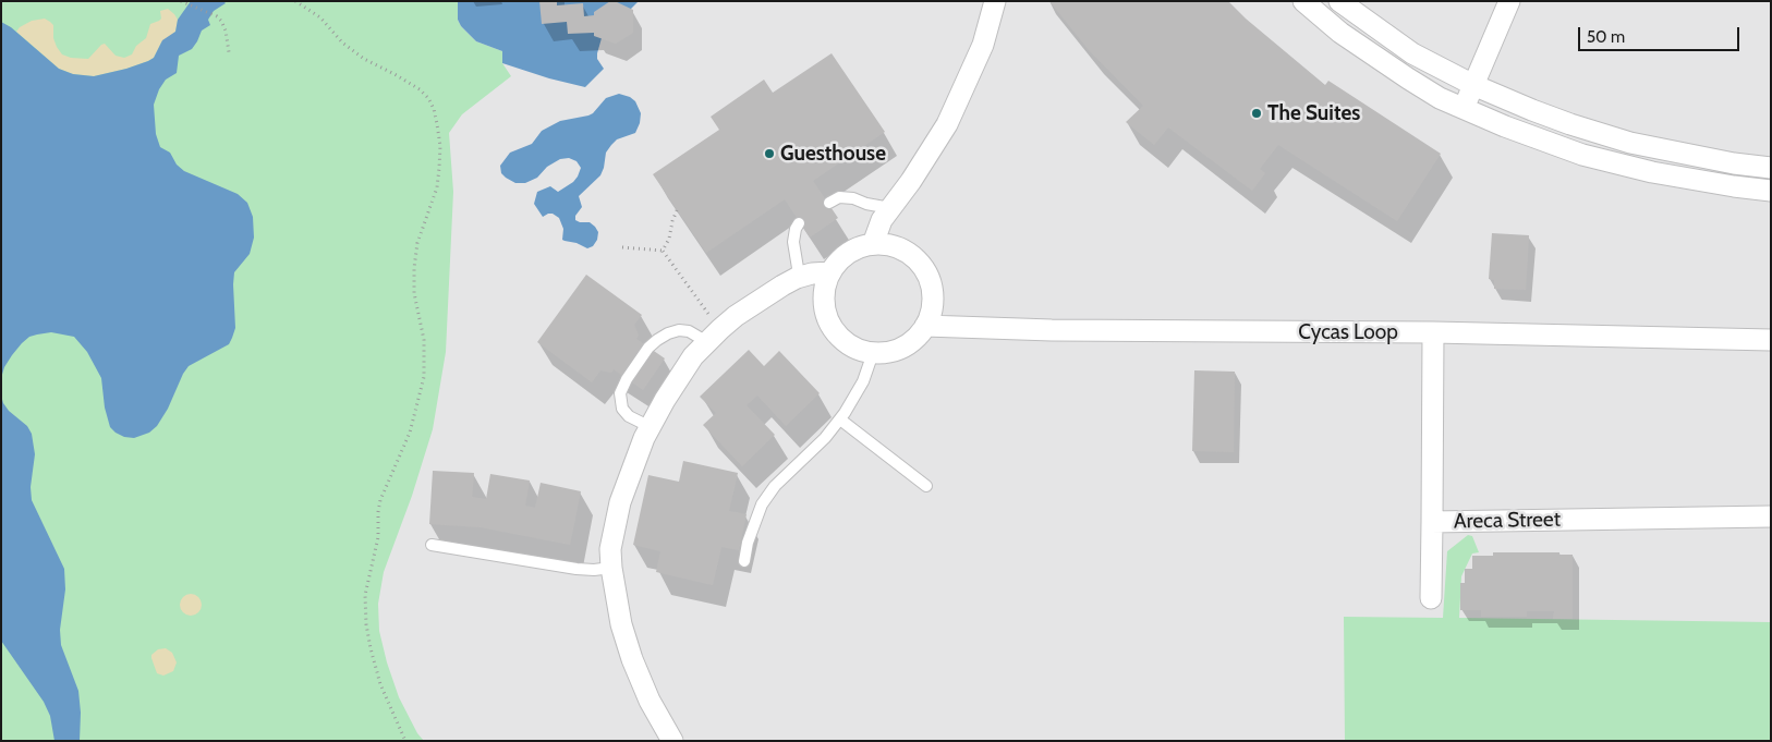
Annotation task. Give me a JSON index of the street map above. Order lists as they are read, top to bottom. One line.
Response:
{"streets":{"street":["Cycas Loop","Areca Street"]},"crossings":[["Cycas Loop","Areca Street"]],"places":["The Suites","Guesthouse"],"scale_bar":"50 m"}
